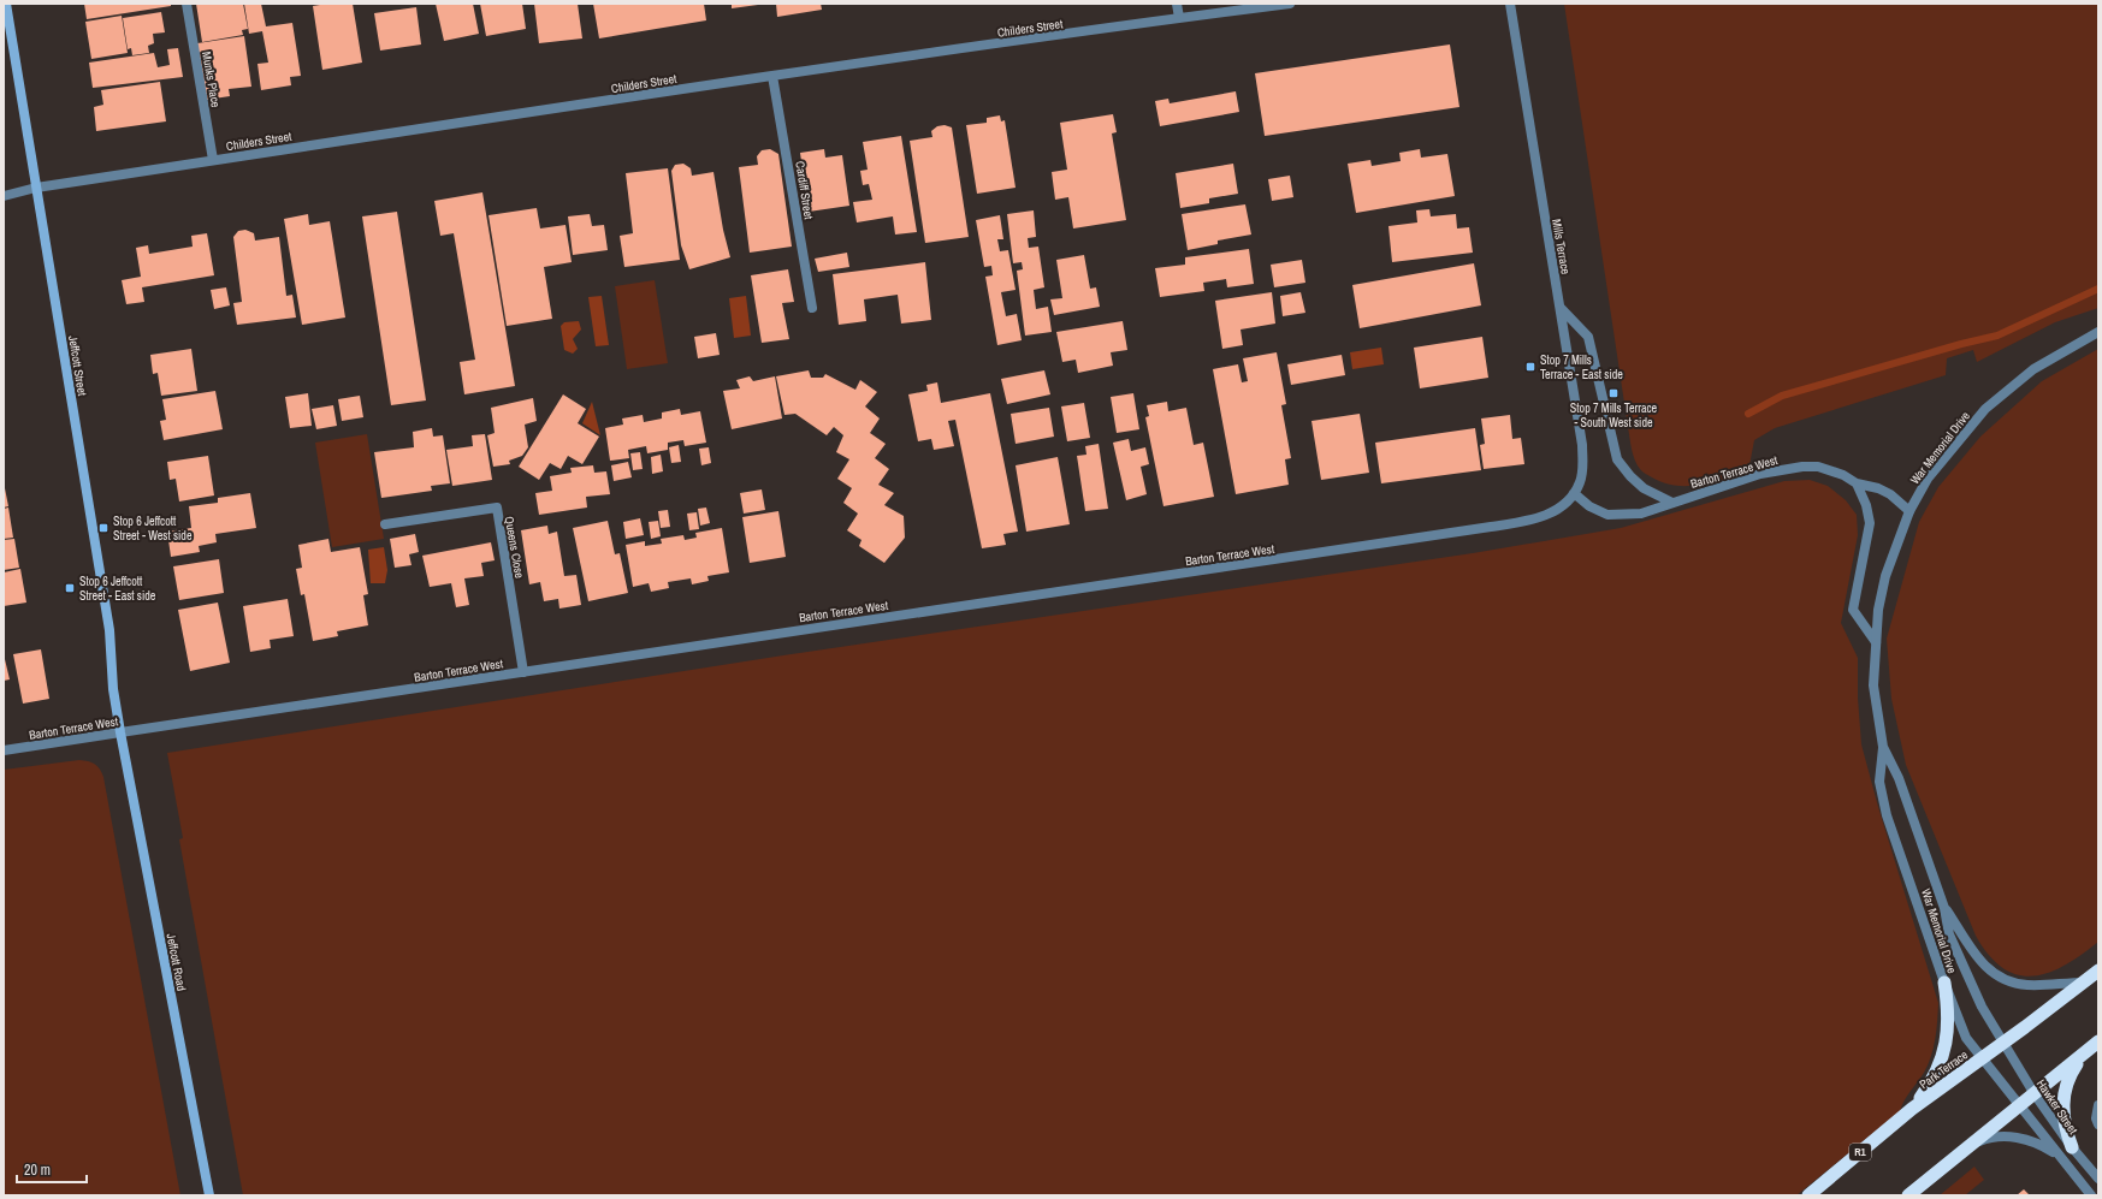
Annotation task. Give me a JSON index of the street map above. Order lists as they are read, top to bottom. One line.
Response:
{"streets":{"highway":["Park Terrace","R1"],"main road":["Jeffcott Street","Jeffcott Road"],"street":["Childers Street","Munks Place","Cardiff Street","Mills Terrace","War Memorial Drive","Barton Terrace West","Queens Close","Hawker Street"]},"crossings":[["Childers Street","Munks Place"],["Childers Street","Cardiff Street"],["Childers Street","Jeffcott Street"],["Mills Terrace","Barton Terrace West"],["Jeffcott Street","Barton Terrace West"],["Jeffcott Street","Jeffcott Road"],["War Memorial Drive","Barton Terrace West"],["War Memorial Drive","Park Terrace"],["War Memorial Drive","Hawker Street"],["Barton Terrace West","Queens Close"],["Barton Terrace West","Jeffcott Road"],["Park Terrace","Hawker Street"]],"places":{"transit":["Stop 7 Mills Terrace - East side","Stop 7 Mills Terrace - South West side","Stop 6 Jeffcott Street - West side","Stop 6 Jeffcott Street - East side"]},"scale_bar":"20 m"}
